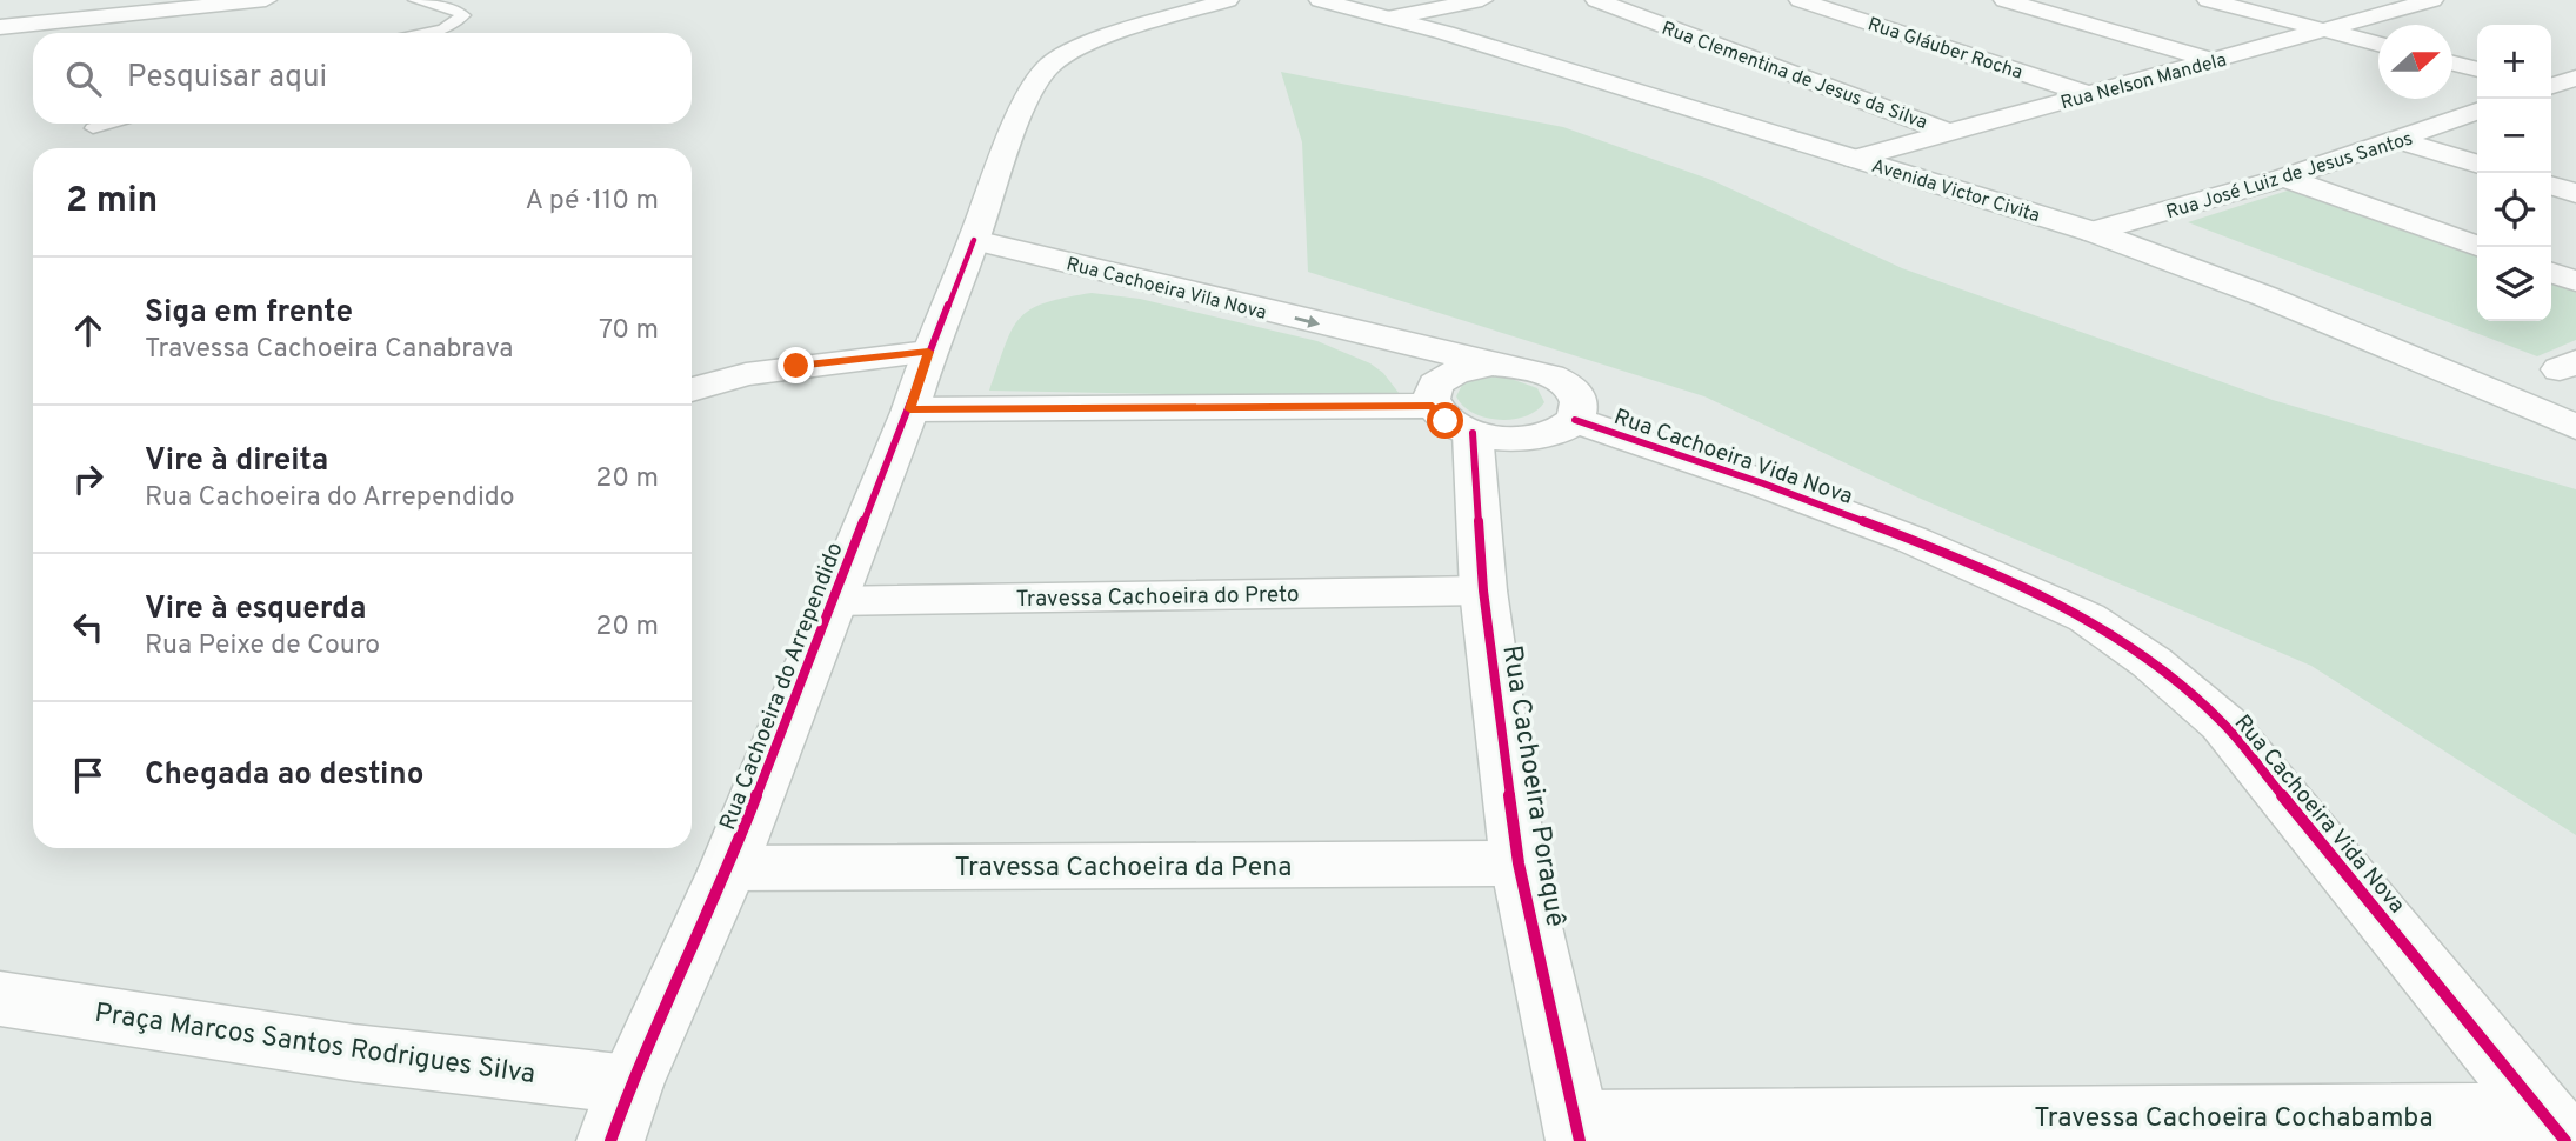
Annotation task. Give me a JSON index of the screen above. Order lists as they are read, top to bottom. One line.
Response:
{"streets":{"street":["Rua Gláuber Rocha","Rua Clementina de Jesus da Silva","Rua Nelson Mandela","Rua José Luiz de Jesus Santos","Avenida Victor Civita","Rua Cachoeira Vila Nova","Rua Cachoeira Vida Nova","Travessa Cachoeira do Preto","Rua Cachoeira do Arrependido","Rua Cachoeira Poraquê","Travessa Cachoeira da Pena","Praça Marcos Santos Rodrigues Silva","Travessa Cachoeira Cochabamba"]},"crossings":[["Rua Gláuber Rocha","Rua Nelson Mandela"],["Rua Clementina de Jesus da Silva","Rua Nelson Mandela"],["Rua Nelson Mandela","Avenida Victor Civita"],["Rua José Luiz de Jesus Santos","Avenida Victor Civita"],["Rua Cachoeira Vila Nova","Rua Cachoeira do Arrependido"],["Rua Cachoeira Vila Nova","Rua Cachoeira Poraquê"],["Rua Cachoeira Vida Nova","Travessa Cachoeira Cochabamba"],["Travessa Cachoeira do Preto","Rua Cachoeira do Arrependido"],["Travessa Cachoeira do Preto","Rua Cachoeira Poraquê"],["Rua Cachoeira do Arrependido","Travessa Cachoeira da Pena"],["Rua Cachoeira do Arrependido","Praça Marcos Santos Rodrigues Silva"],["Rua Cachoeira Poraquê","Travessa Cachoeira da Pena"],["Rua Cachoeira Poraquê","Travessa Cachoeira Cochabamba"]],"north":"right","page":{"map_buttons":["+","−"],"search":"Pesquisar aqui","heading":["2 min","A pé · 110 m"],"list":[["Siga em frente","Travessa Cachoeira Canabrava","70 m"],["Vire à direita","Rua Cachoeira do Arrependido","20 m"],["Vire à esquerda","Rua Peixe de Couro","20 m"],"Chegada ao destino"]}}
